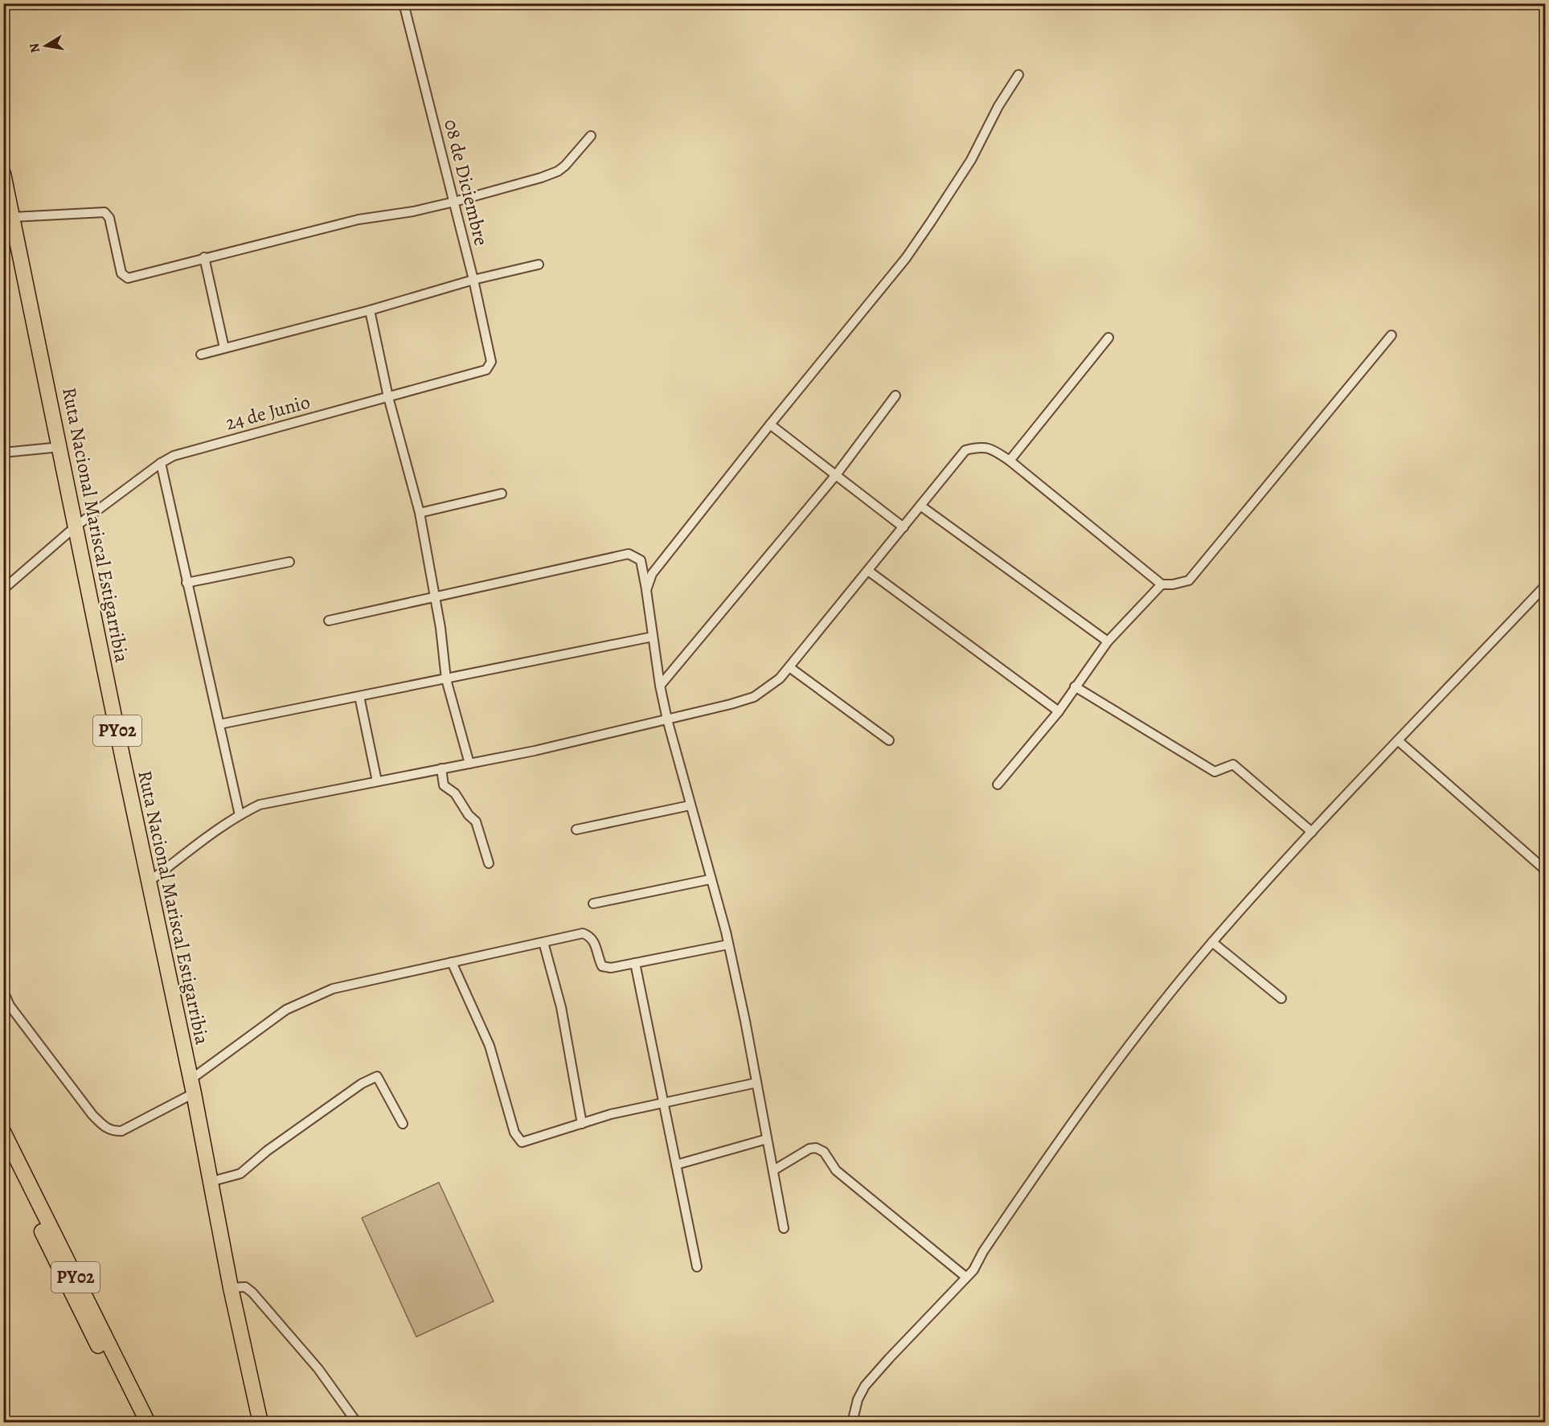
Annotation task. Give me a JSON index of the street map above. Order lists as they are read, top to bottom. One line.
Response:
{"streets":{"main road":["Ruta Nacional Mariscal Estigarribia","PY02"],"street":["08 de Diciembre","24 de Junio"]},"crossings":[["08 de Diciembre","24 de Junio"],["24 de Junio","Ruta Nacional Mariscal Estigarribia"]],"north":"left"}
